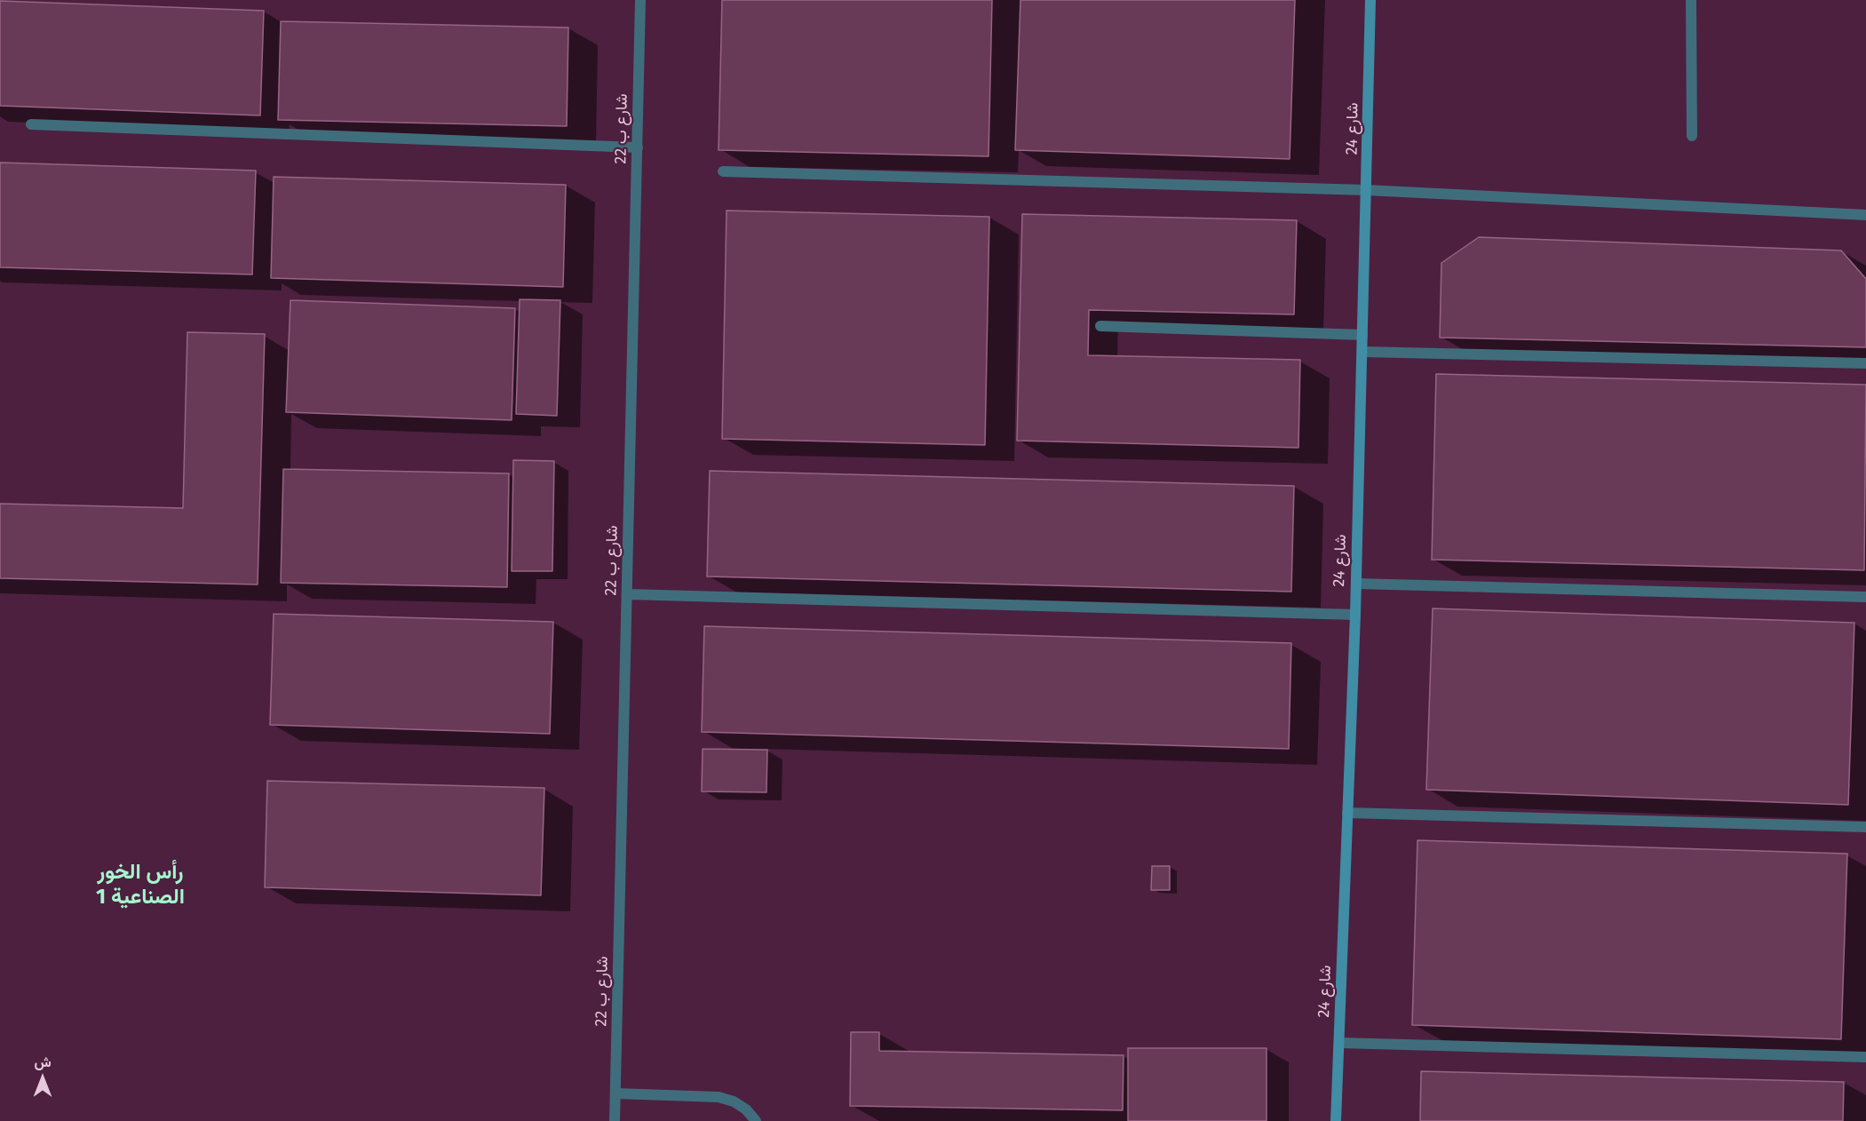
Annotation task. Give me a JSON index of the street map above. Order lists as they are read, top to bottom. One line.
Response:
{"streets":{"street":["شارع 24"],"lane":["شارع ب 22"]},"districts":["رأس الخور الصناعية 1"],"north":"top"}
